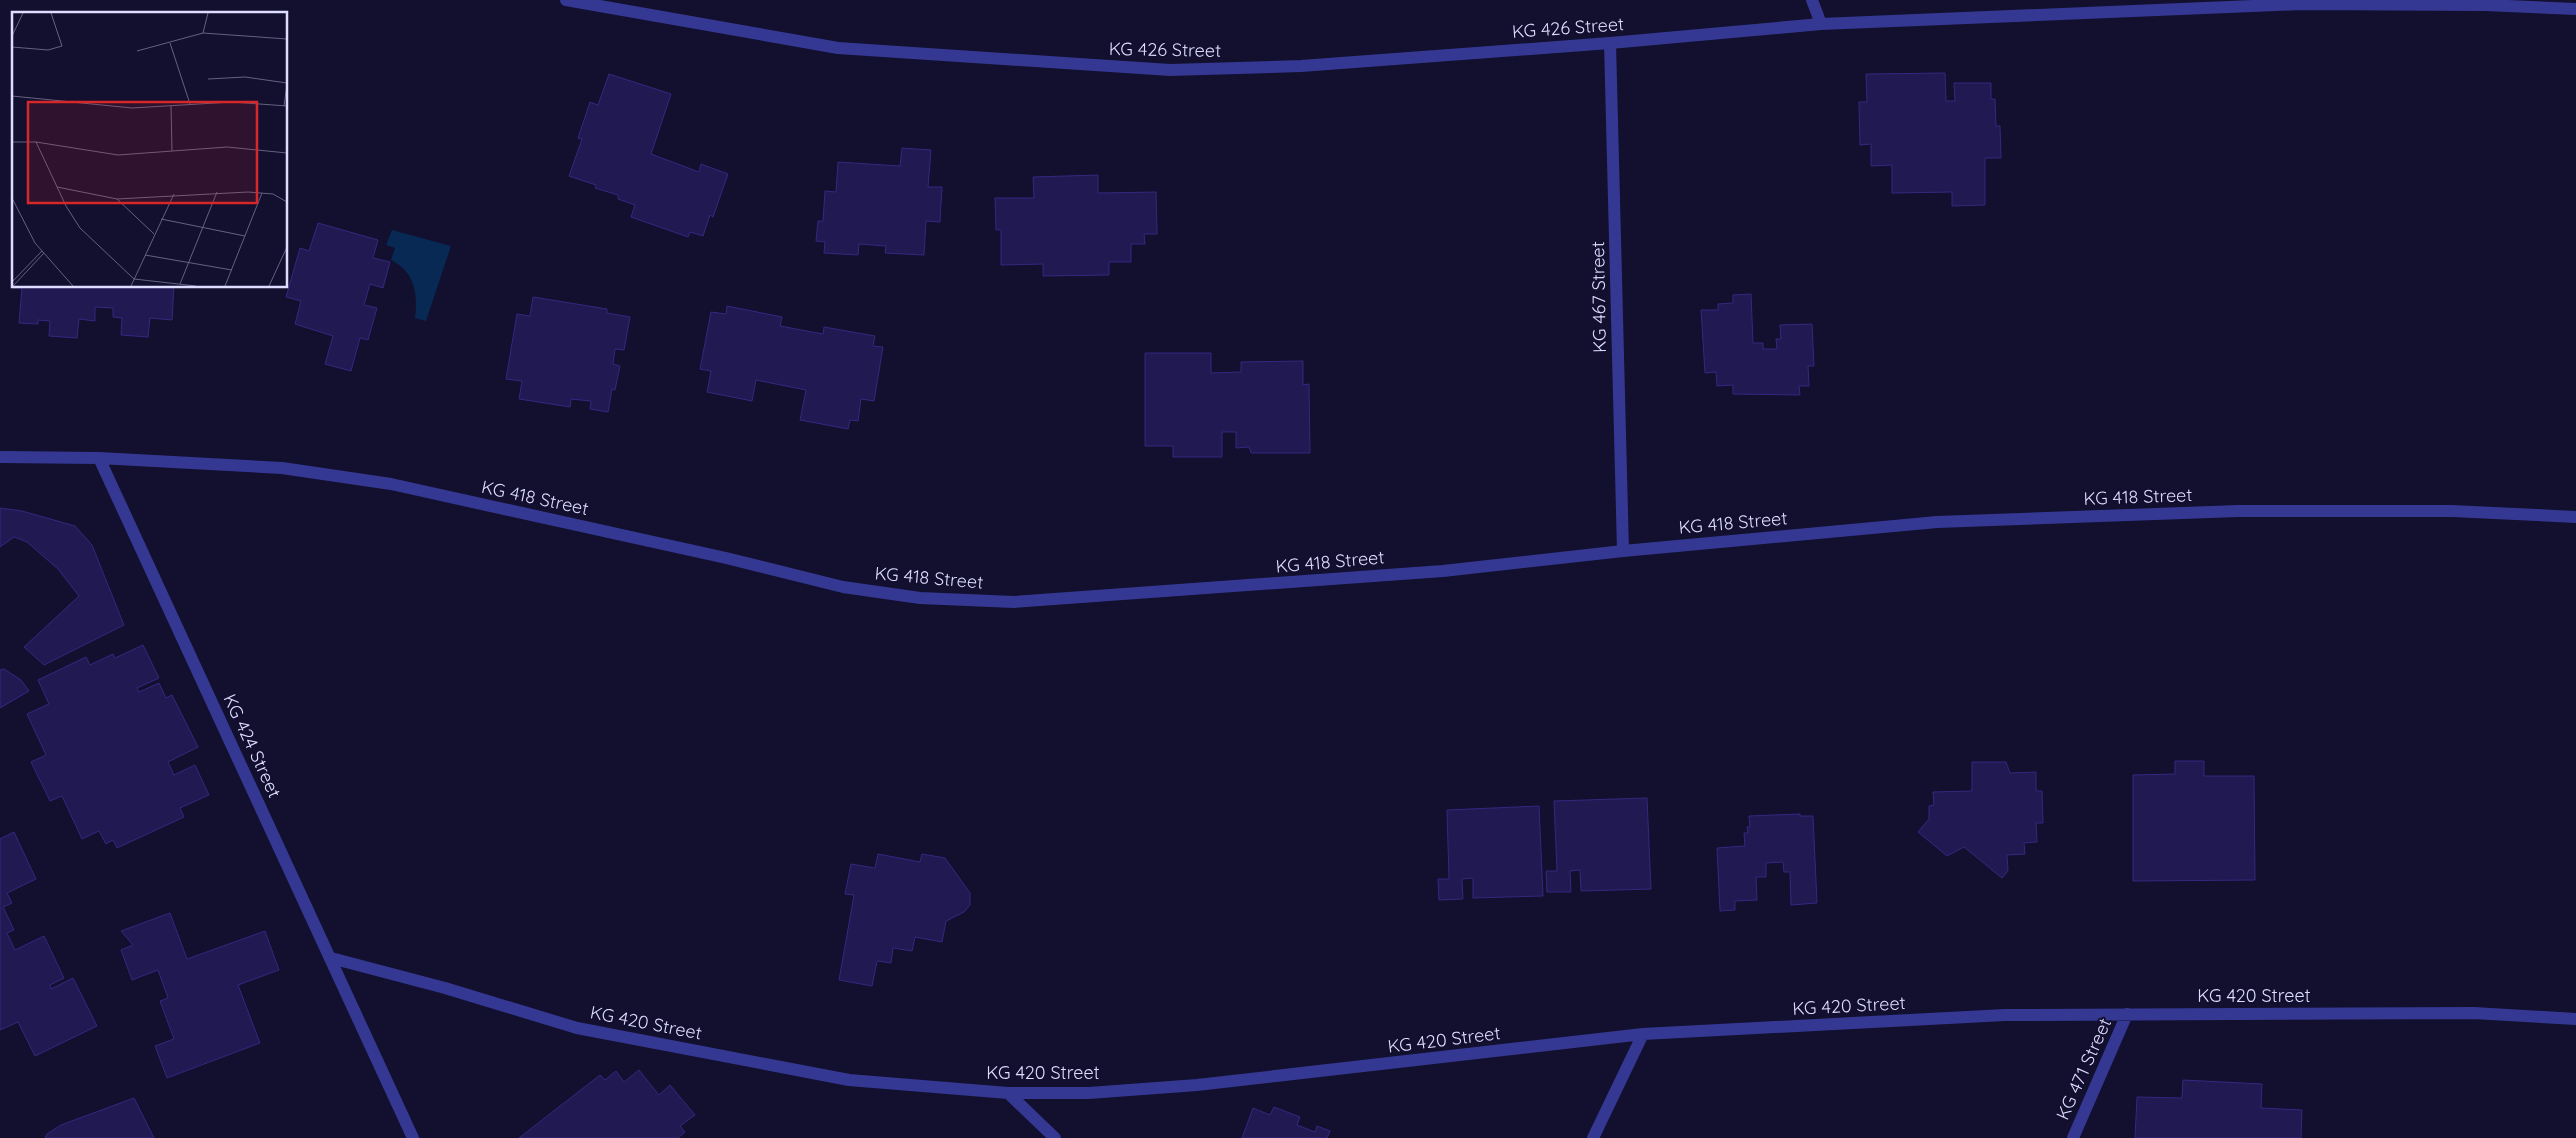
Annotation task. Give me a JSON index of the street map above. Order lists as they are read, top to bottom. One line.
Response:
{"streets":{"street":["KG 426 Street","KG 467 Street","KG 418 Street","KG 424 Street","KG 420 Street","KG 471 Street"]},"crossings":[["KG 426 Street","KG 467 Street"],["KG 467 Street","KG 418 Street"],["KG 418 Street","KG 424 Street"],["KG 424 Street","KG 420 Street"],["KG 420 Street","KG 471 Street"]]}
